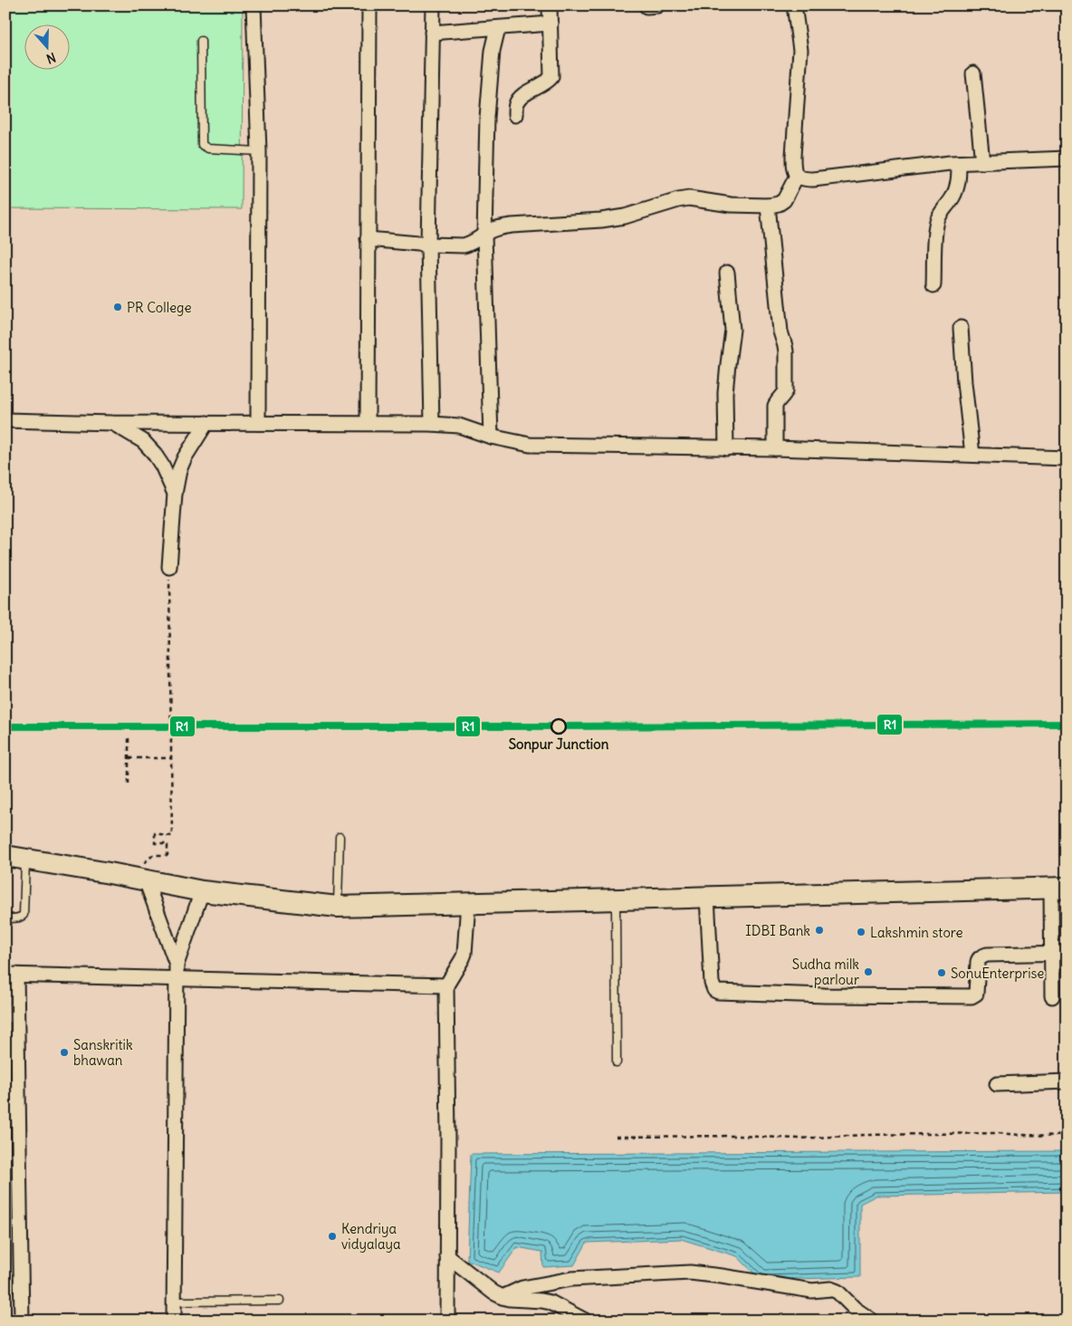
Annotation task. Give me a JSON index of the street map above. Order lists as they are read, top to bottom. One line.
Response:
{"places":["PR College","Sonpur Junction","IDBI Bank","Lakshmin store","Sudha milk parlour","SonuEnterprise","Sanskritik bhawan","Kendriya vidyalaya"],"lines":["transit line R1"],"north":"bottom"}
